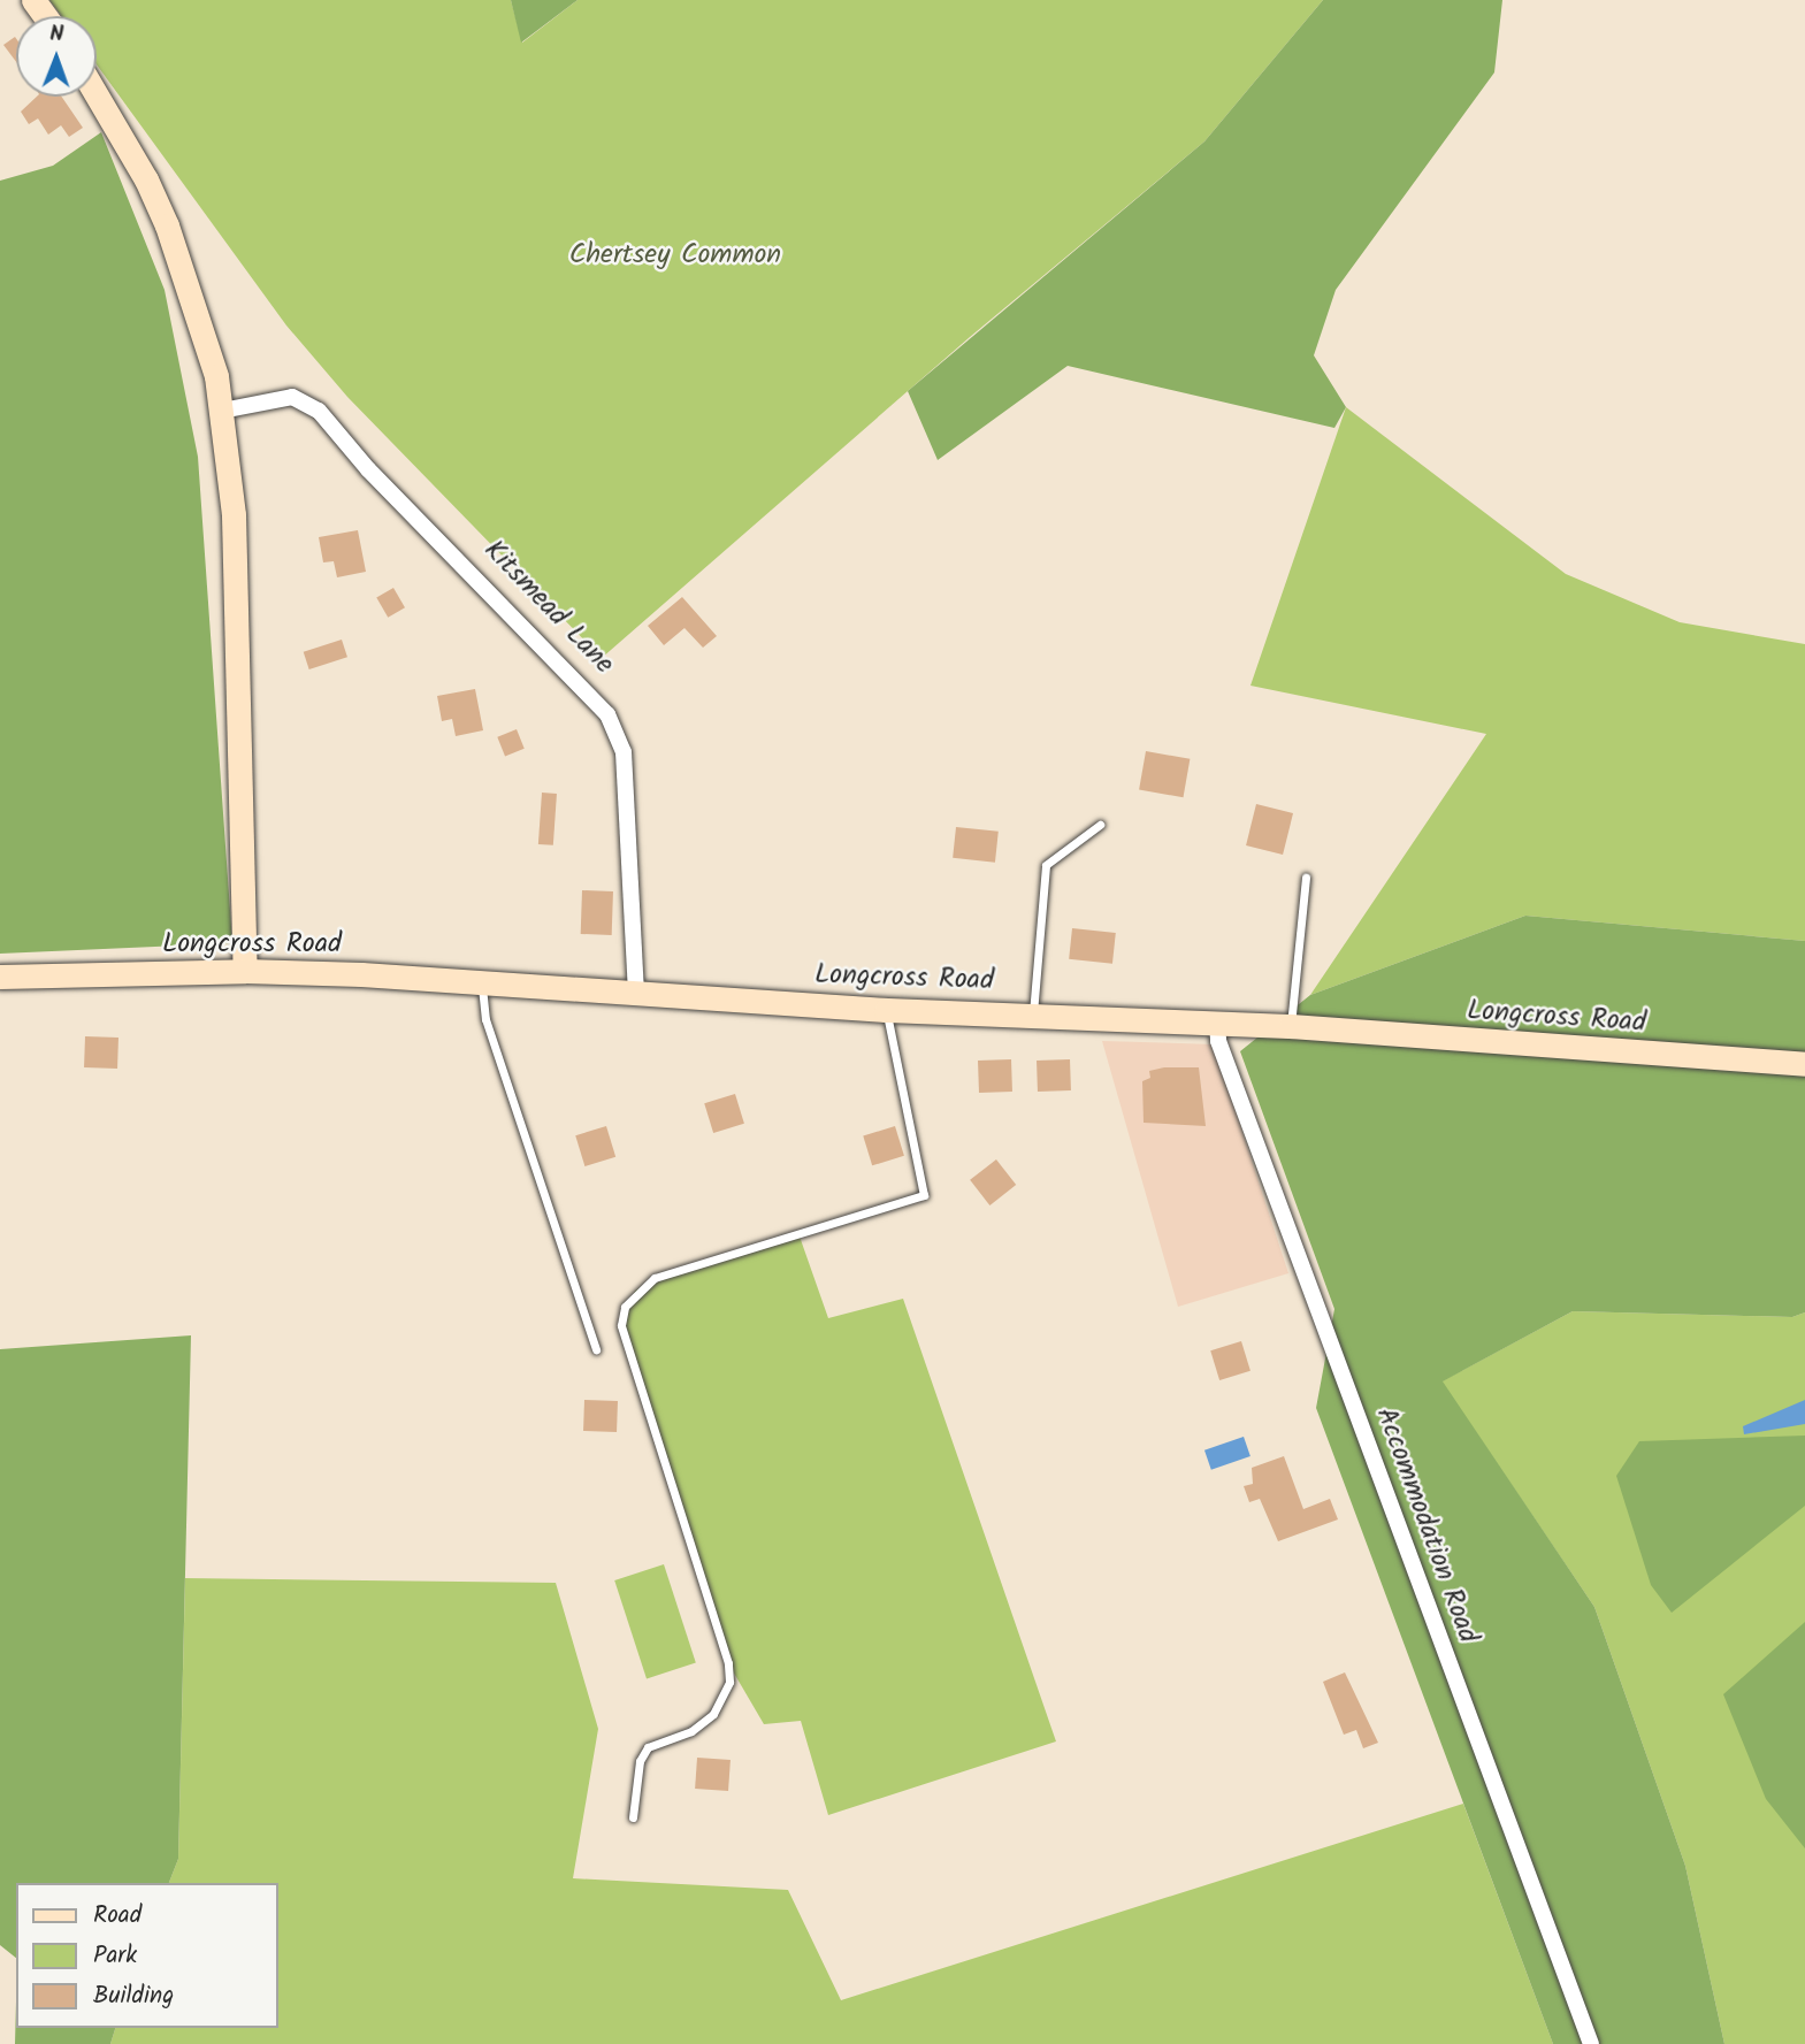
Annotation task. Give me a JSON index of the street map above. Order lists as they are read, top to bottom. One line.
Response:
{"streets":{"main road":["Longcross Road"],"street":["Kitsmead Lane","Accommodation Road"]},"crossings":[["Kitsmead Lane","Longcross Road"],["Longcross Road","Accommodation Road"]],"parks":["Chertsey Common"],"legend":["Road","Park","Building"],"north":"top"}
